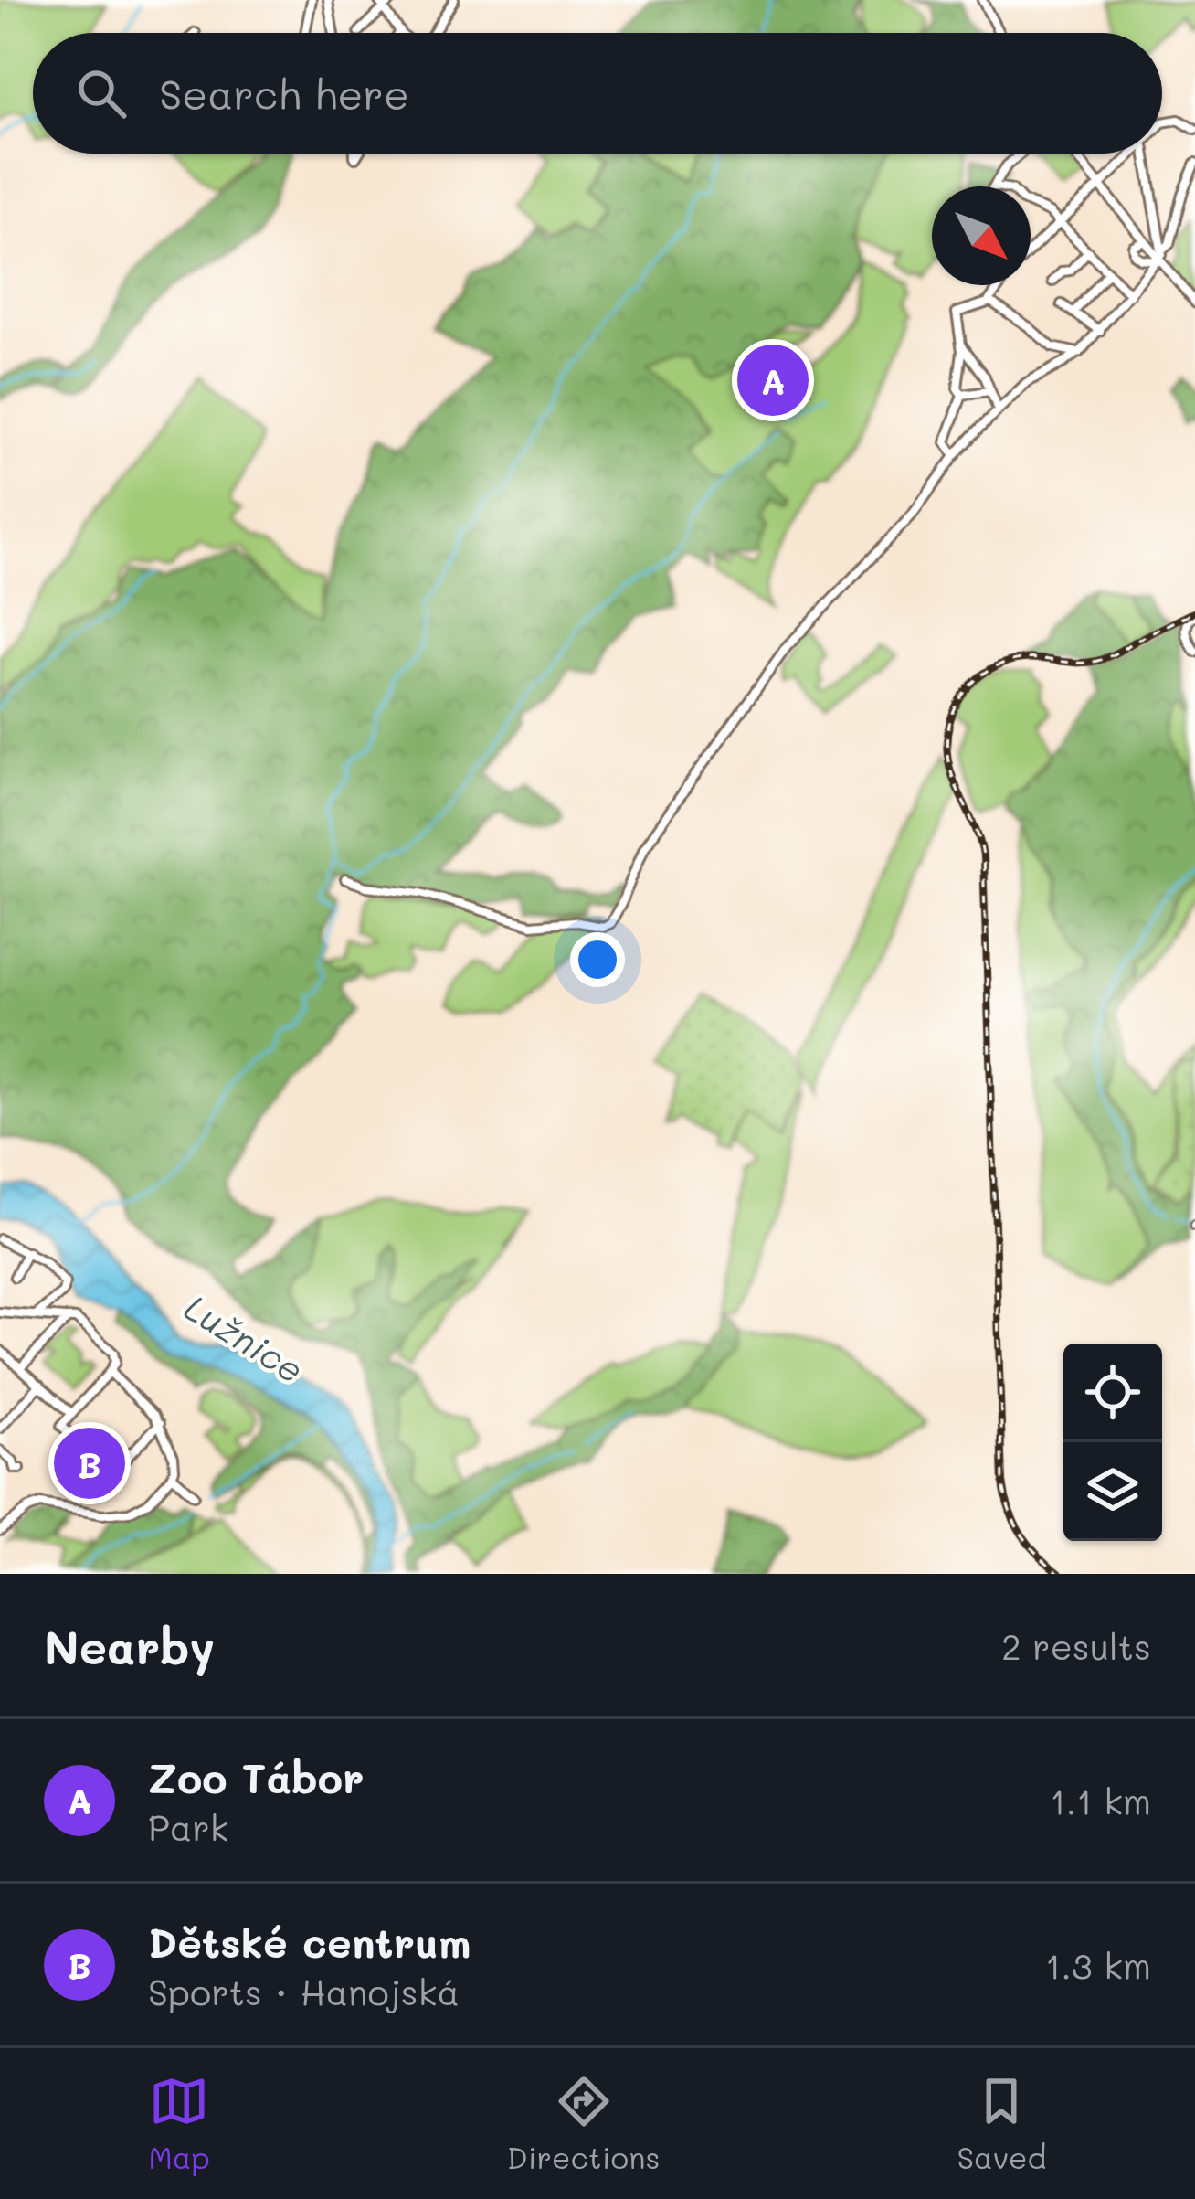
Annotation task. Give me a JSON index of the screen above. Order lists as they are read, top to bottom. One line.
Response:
{"water":["Lužnice"],"north":"bottom right","page":{"search":"Search here","pins":["A","B"],"heading":["Nearby","2 results"],"list":[{"mark":"A","name":"Zoo Tábor","note":"Park","value":"1.1 km"},{"mark":"B","name":"Dětské centrum","note":"Sports · Hanojská","value":"1.3 km"}],"nav":["Map","Directions","Saved"]}}
